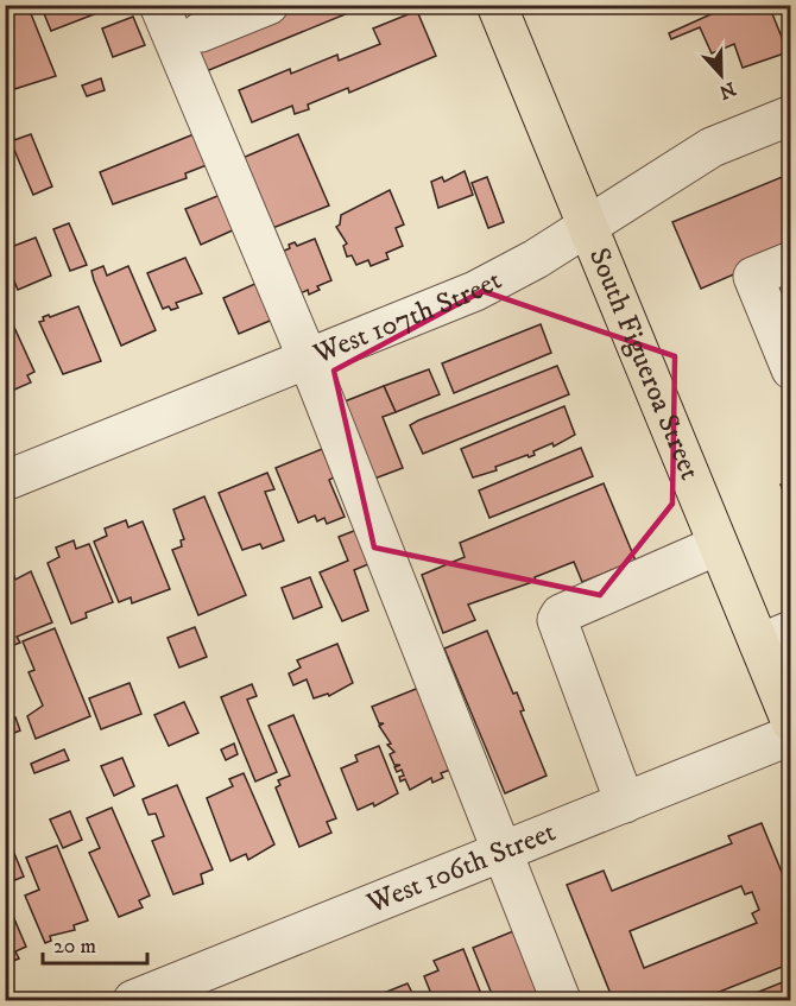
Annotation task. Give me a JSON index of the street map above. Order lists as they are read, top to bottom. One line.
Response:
{"streets":{"main road":["South Figueroa Street"],"street":["West 107th Street","West 106th Street"]},"crossings":[["West 107th Street","South Figueroa Street"]],"scale_bar":"20 m","north":"bottom"}
